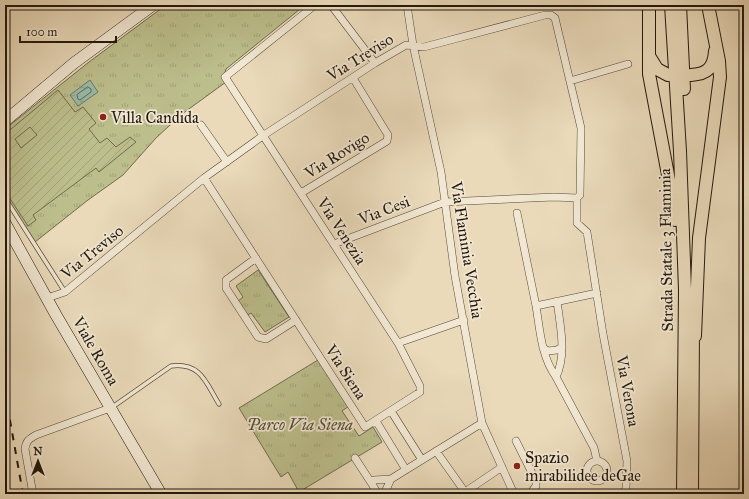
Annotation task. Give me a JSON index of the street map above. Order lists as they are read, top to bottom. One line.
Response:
{"streets":{"highway":["Strada Statale 3 Flaminia"],"main road":["Viale Roma"],"street":["Via Treviso","Via Rovigo","Via Cesi","Via Venezia","Via Flaminia Vecchia","Via Siena","Via Verona"]},"crossings":[["Via Treviso","Via Rovigo"],["Via Treviso","Via Venezia"],["Via Treviso","Via Flaminia Vecchia"],["Via Treviso","Viale Roma"],["Via Treviso","Via Siena"],["Via Treviso","Via Verona"],["Via Rovigo","Via Venezia"],["Via Cesi","Via Venezia"],["Via Cesi","Via Flaminia Vecchia"],["Via Venezia","Via Siena"]],"parks":["Parco Via Siena"],"places":["Villa Candida","Spazio mirabilidee deGae"],"scale_bar":"100 m","north":"top"}
